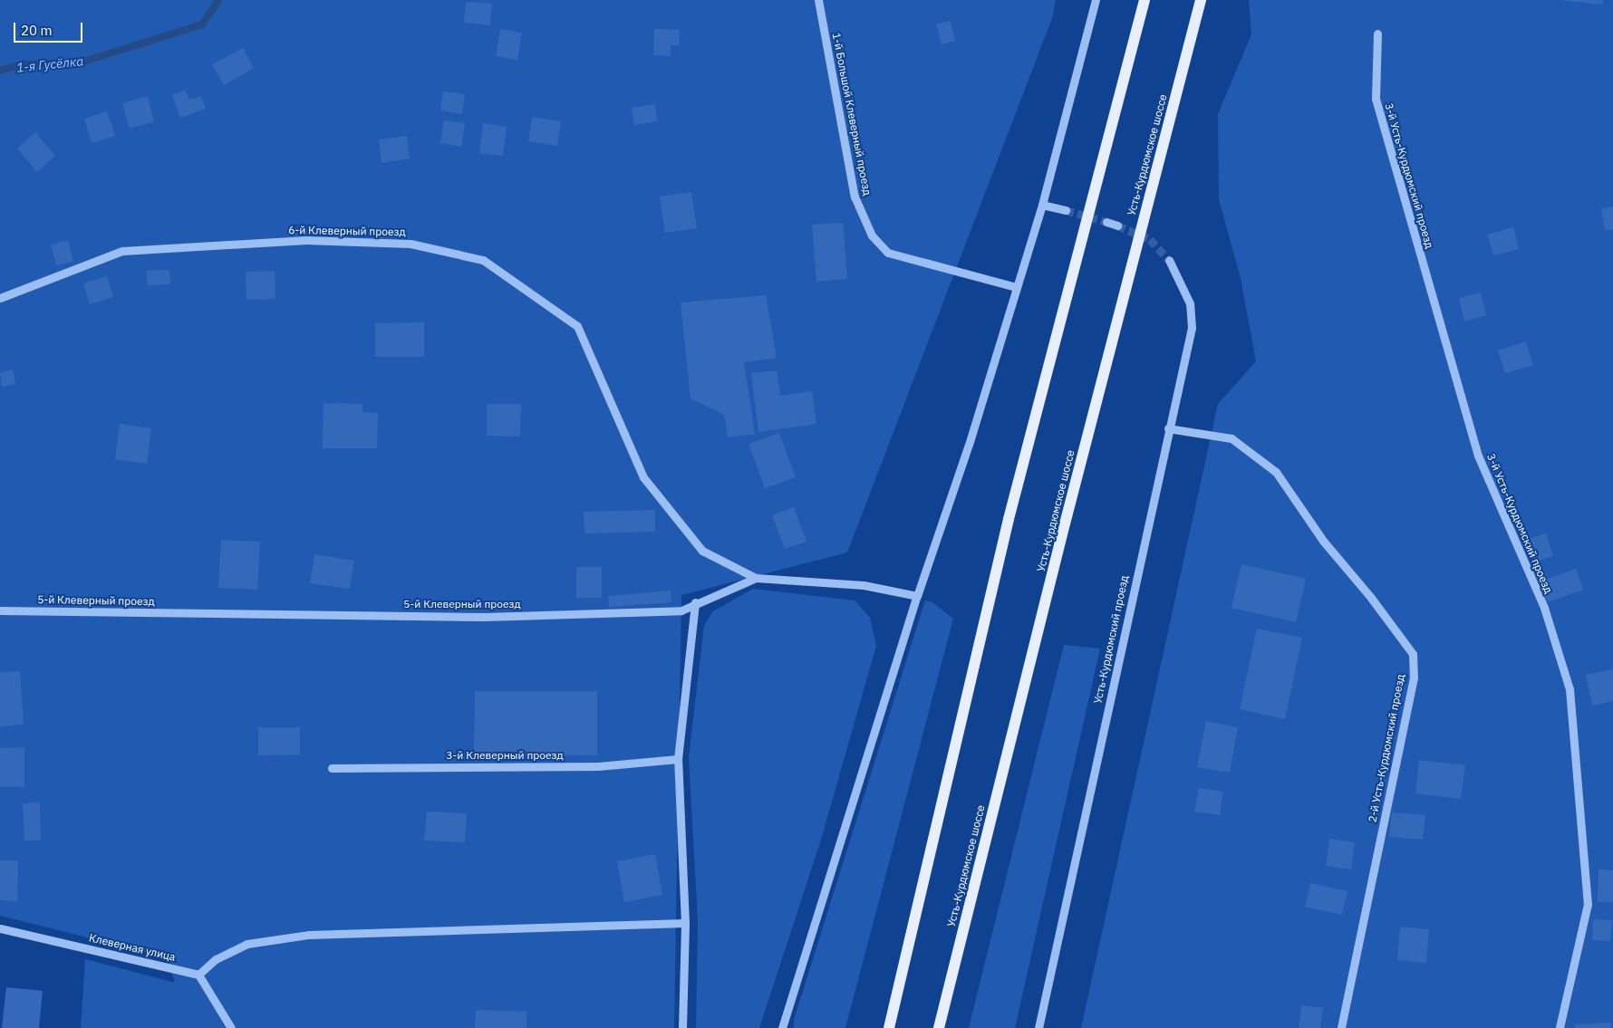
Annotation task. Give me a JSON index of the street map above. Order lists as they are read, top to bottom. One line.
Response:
{"streets":{"main road":["Усть-Курдюмское шоссе"],"street":["1-й Большой Клеверный проезд","3-й Усть-Курдюмский проезд","6-й Клеверный проезд","5-й Клеверный проезд","Усть-Курдюмский проезд","2-й Усть-Курдюмский проезд","3-й Клеверный проезд","Клеверная улица"]},"crossings":[["6-й Клеверный проезд","5-й Клеверный проезд"],["Усть-Курдюмский проезд","2-й Усть-Курдюмский проезд"]],"water":["1-я Гусёлка"],"scale_bar":"20 m"}
